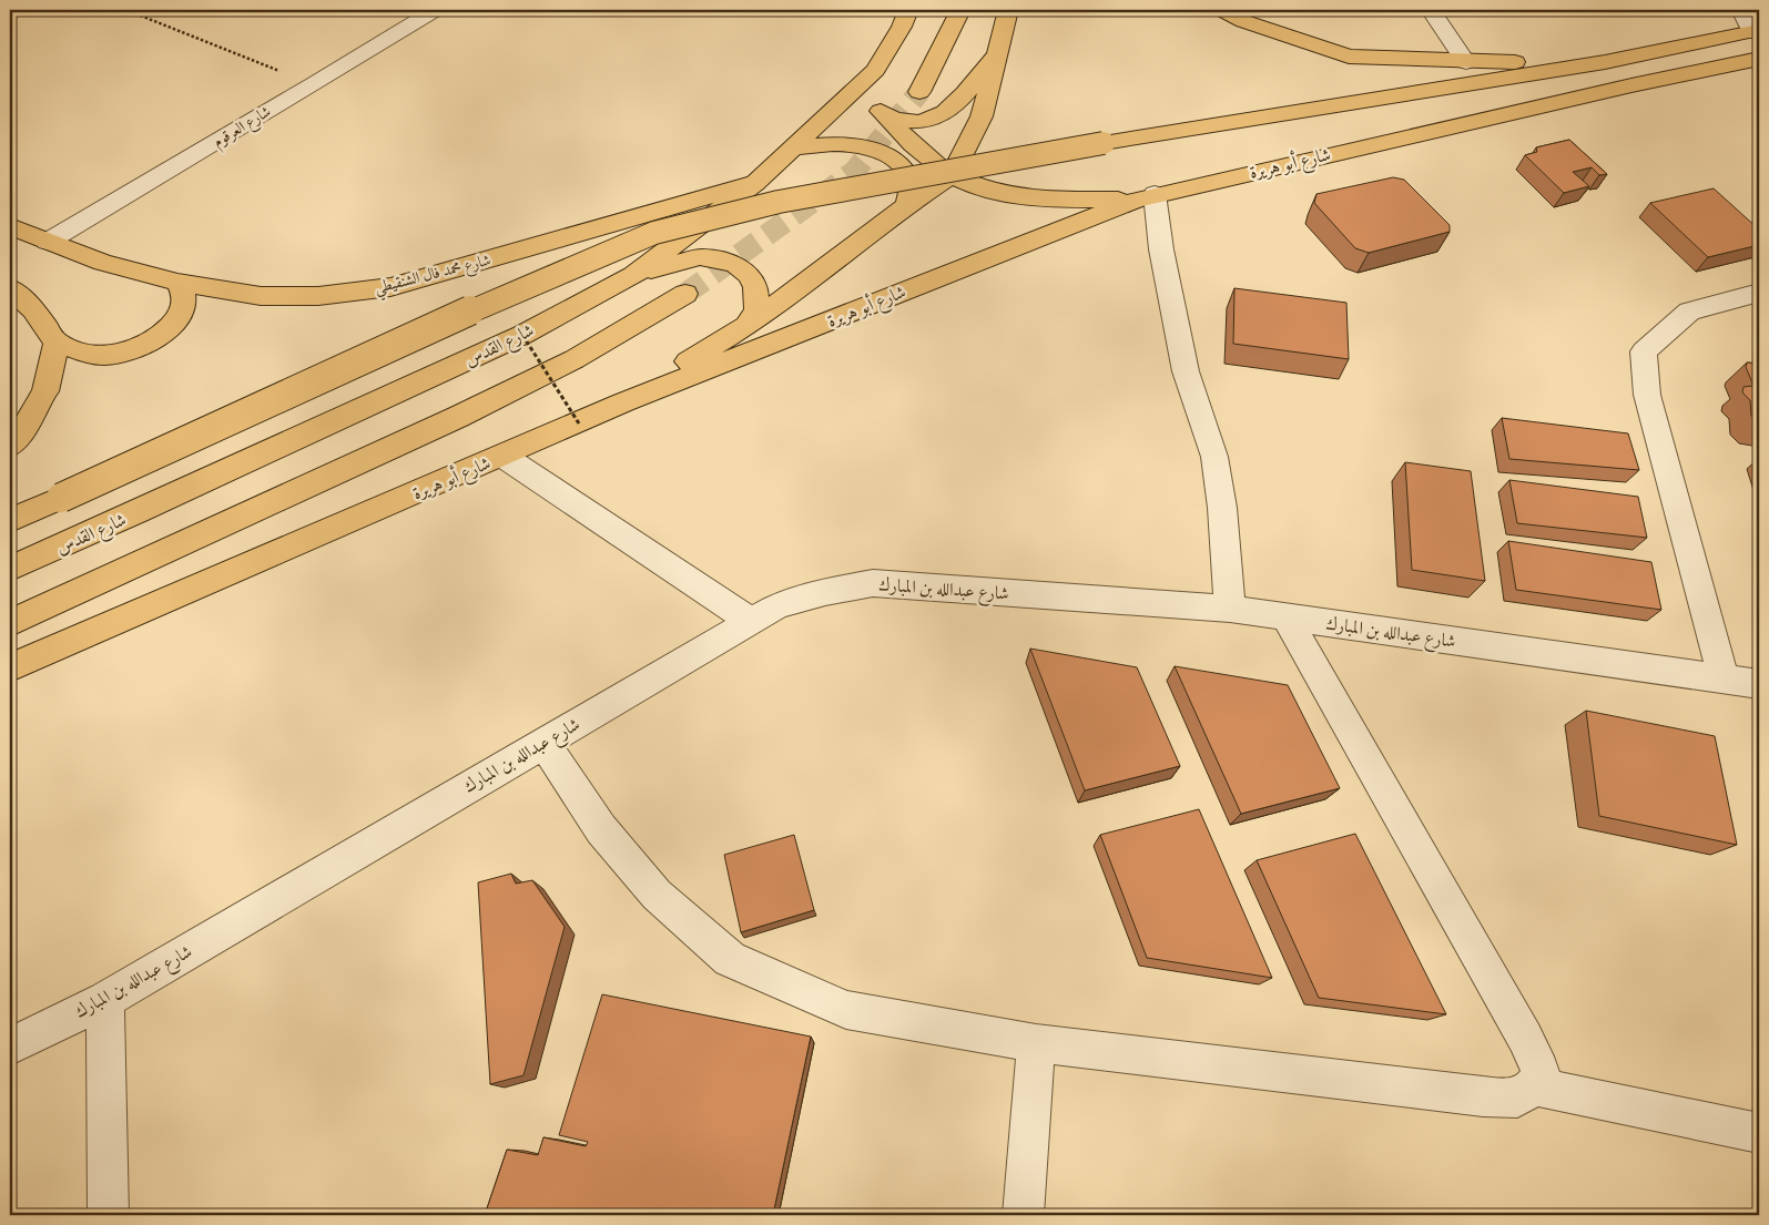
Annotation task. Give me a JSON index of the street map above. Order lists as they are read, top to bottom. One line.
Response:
{"streets":{"main road":["شارع أبو هريرة","شارع محمد فال الشنقيطي","شارع القدس"],"street":["شارع العرقوم","شارع عبدالله بن المبارك"]},"crossings":[["شارع العرقوم","شارع محمد فال الشنقيطي"],["شارع محمد فال الشنقيطي","شارع القدس"]]}
